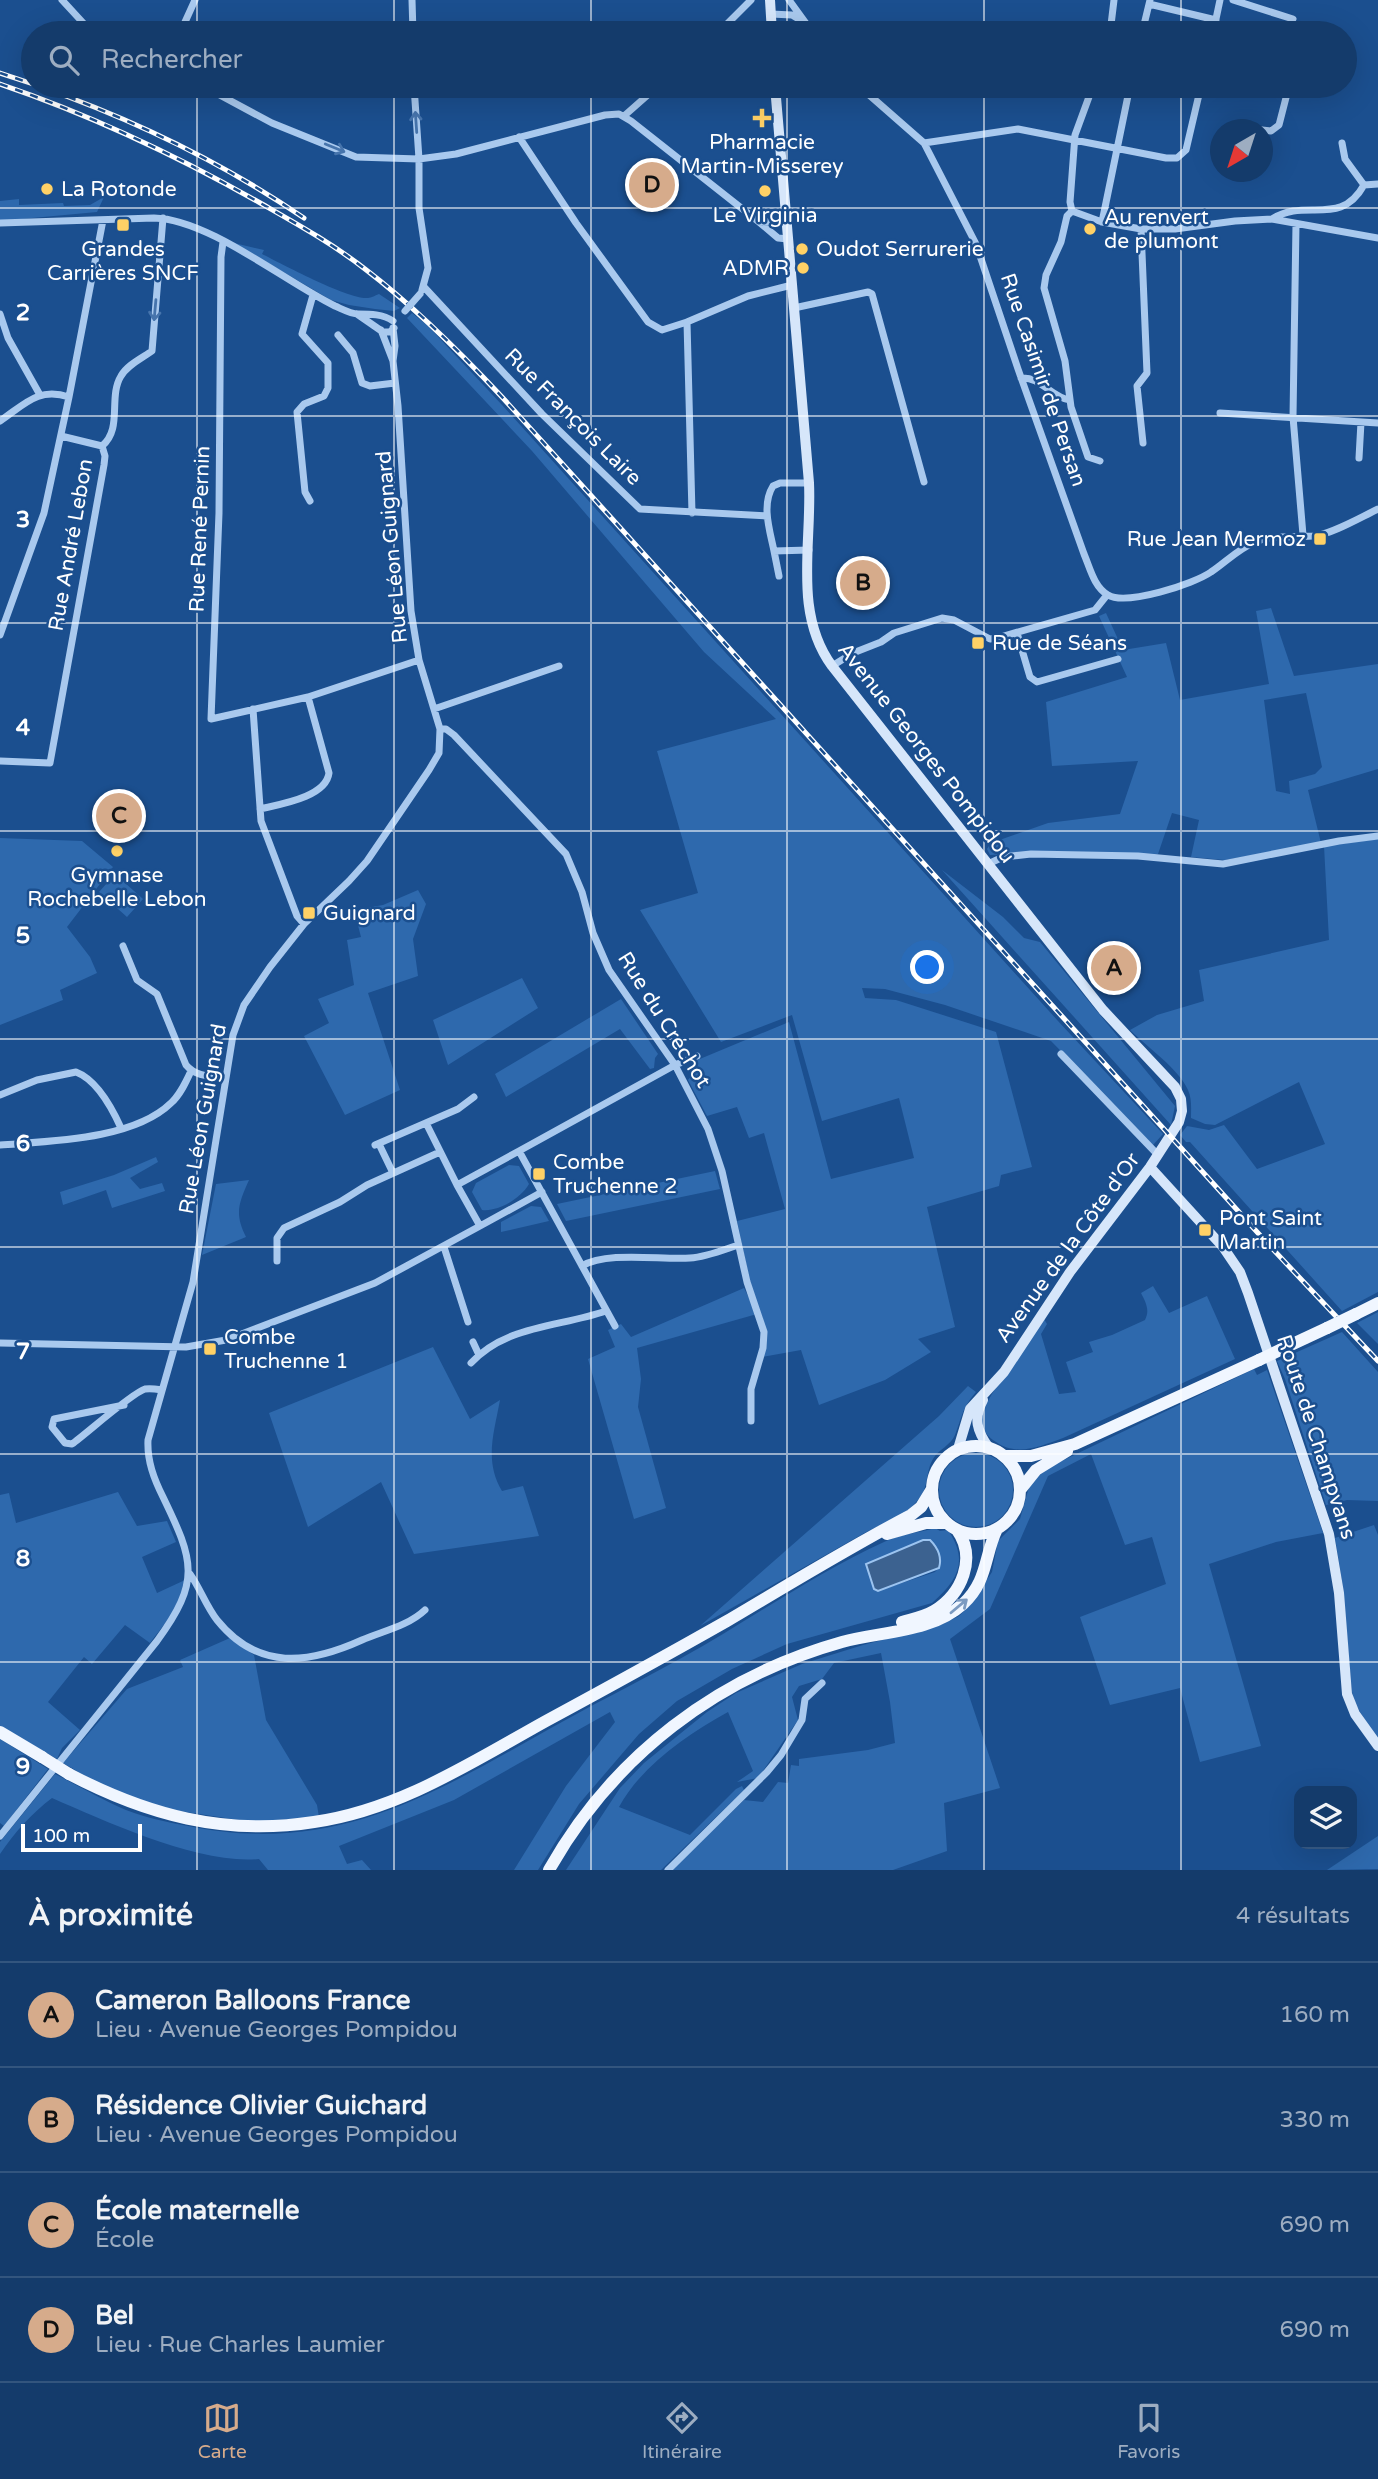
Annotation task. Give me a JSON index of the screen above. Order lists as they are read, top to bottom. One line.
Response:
{"streets":{"main road":["Avenue Georges Pompidou","Avenue de la Côte d'Or","Route de Champvans"],"street":["Rue Casimir de Persan","Rue François Laire","Rue René Pernin","Rue André Lebon","Rue Léon Guignard","Rue du Créchot"]},"crossings":[["Rue René Pernin","Rue Léon Guignard"],["Rue Léon Guignard","Rue du Créchot"],["Avenue Georges Pompidou","Avenue de la Côte d'Or"],["Avenue de la Côte d'Or","Route de Champvans"]],"places":{"health":["Pharmacie Martin-Misserey"],"other":["La Rotonde","Le Virginia","Au renvert de plumont","Oudot Serrurerie","ADMR","Gymnase Rochebelle Lebon"],"transit":["Grandes Carrières SNCF","Rue Jean Mermoz","Rue de Séans","Guignard","Combe Truchenne 2","Pont Saint Martin","Combe Truchenne 1"]},"scale_bar":"100 m","north":"bottom left","page":{"search":"Rechercher","pins":["D","B","C","A"],"scale":"100 m","heading":["À proximité","4 résultats"],"list":[{"mark":"A","name":"Cameron Balloons France","note":"Lieu · Avenue Georges Pompidou","value":"160 m"},{"mark":"B","name":"Résidence Olivier Guichard","note":"Lieu · Avenue Georges Pompidou","value":"330 m"},{"mark":"C","name":"École maternelle","note":"École","value":"690 m"},{"mark":"D","name":"Bel","note":"Lieu · Rue Charles Laumier","value":"690 m"}],"nav":["Carte","Itinéraire","Favoris"]},"grid":{"rows":["2","3","4","5","6","7","8","9"]}}
